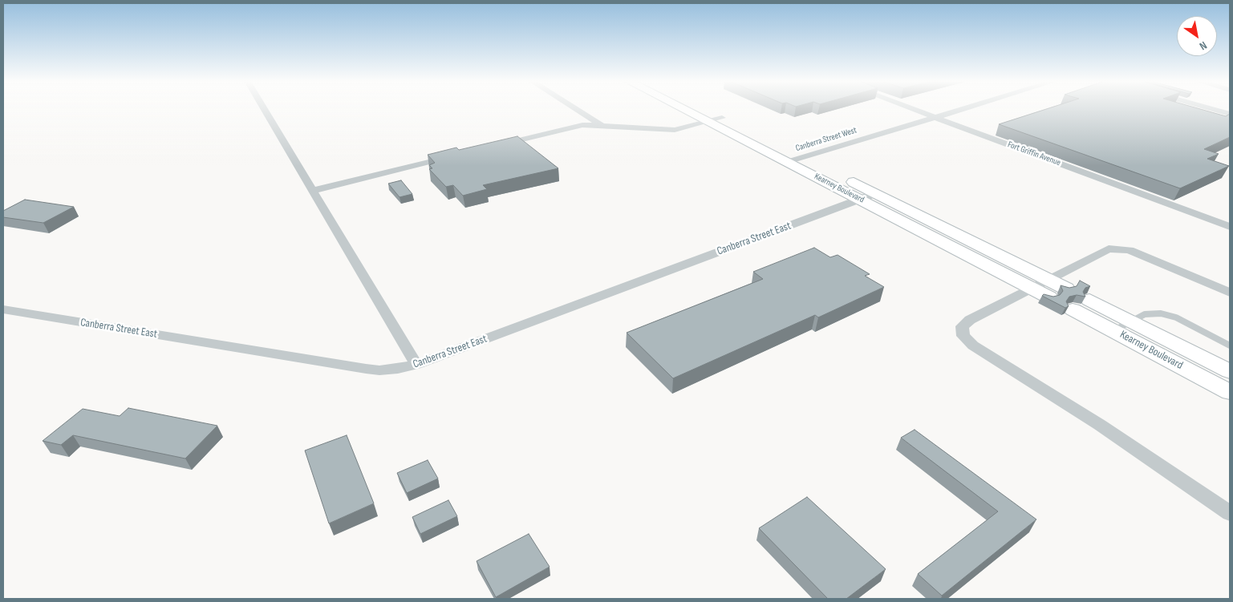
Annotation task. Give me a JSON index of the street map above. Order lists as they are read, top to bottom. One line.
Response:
{"streets":{"street":["Canberra Street West","Fort Griffin Avenue","Kearney Boulevard","Canberra Street East"]},"crossings":[["Canberra Street West","Fort Griffin Avenue"],["Canberra Street West","Kearney Boulevard"],["Kearney Boulevard","Canberra Street East"]],"north":"bottom right"}
